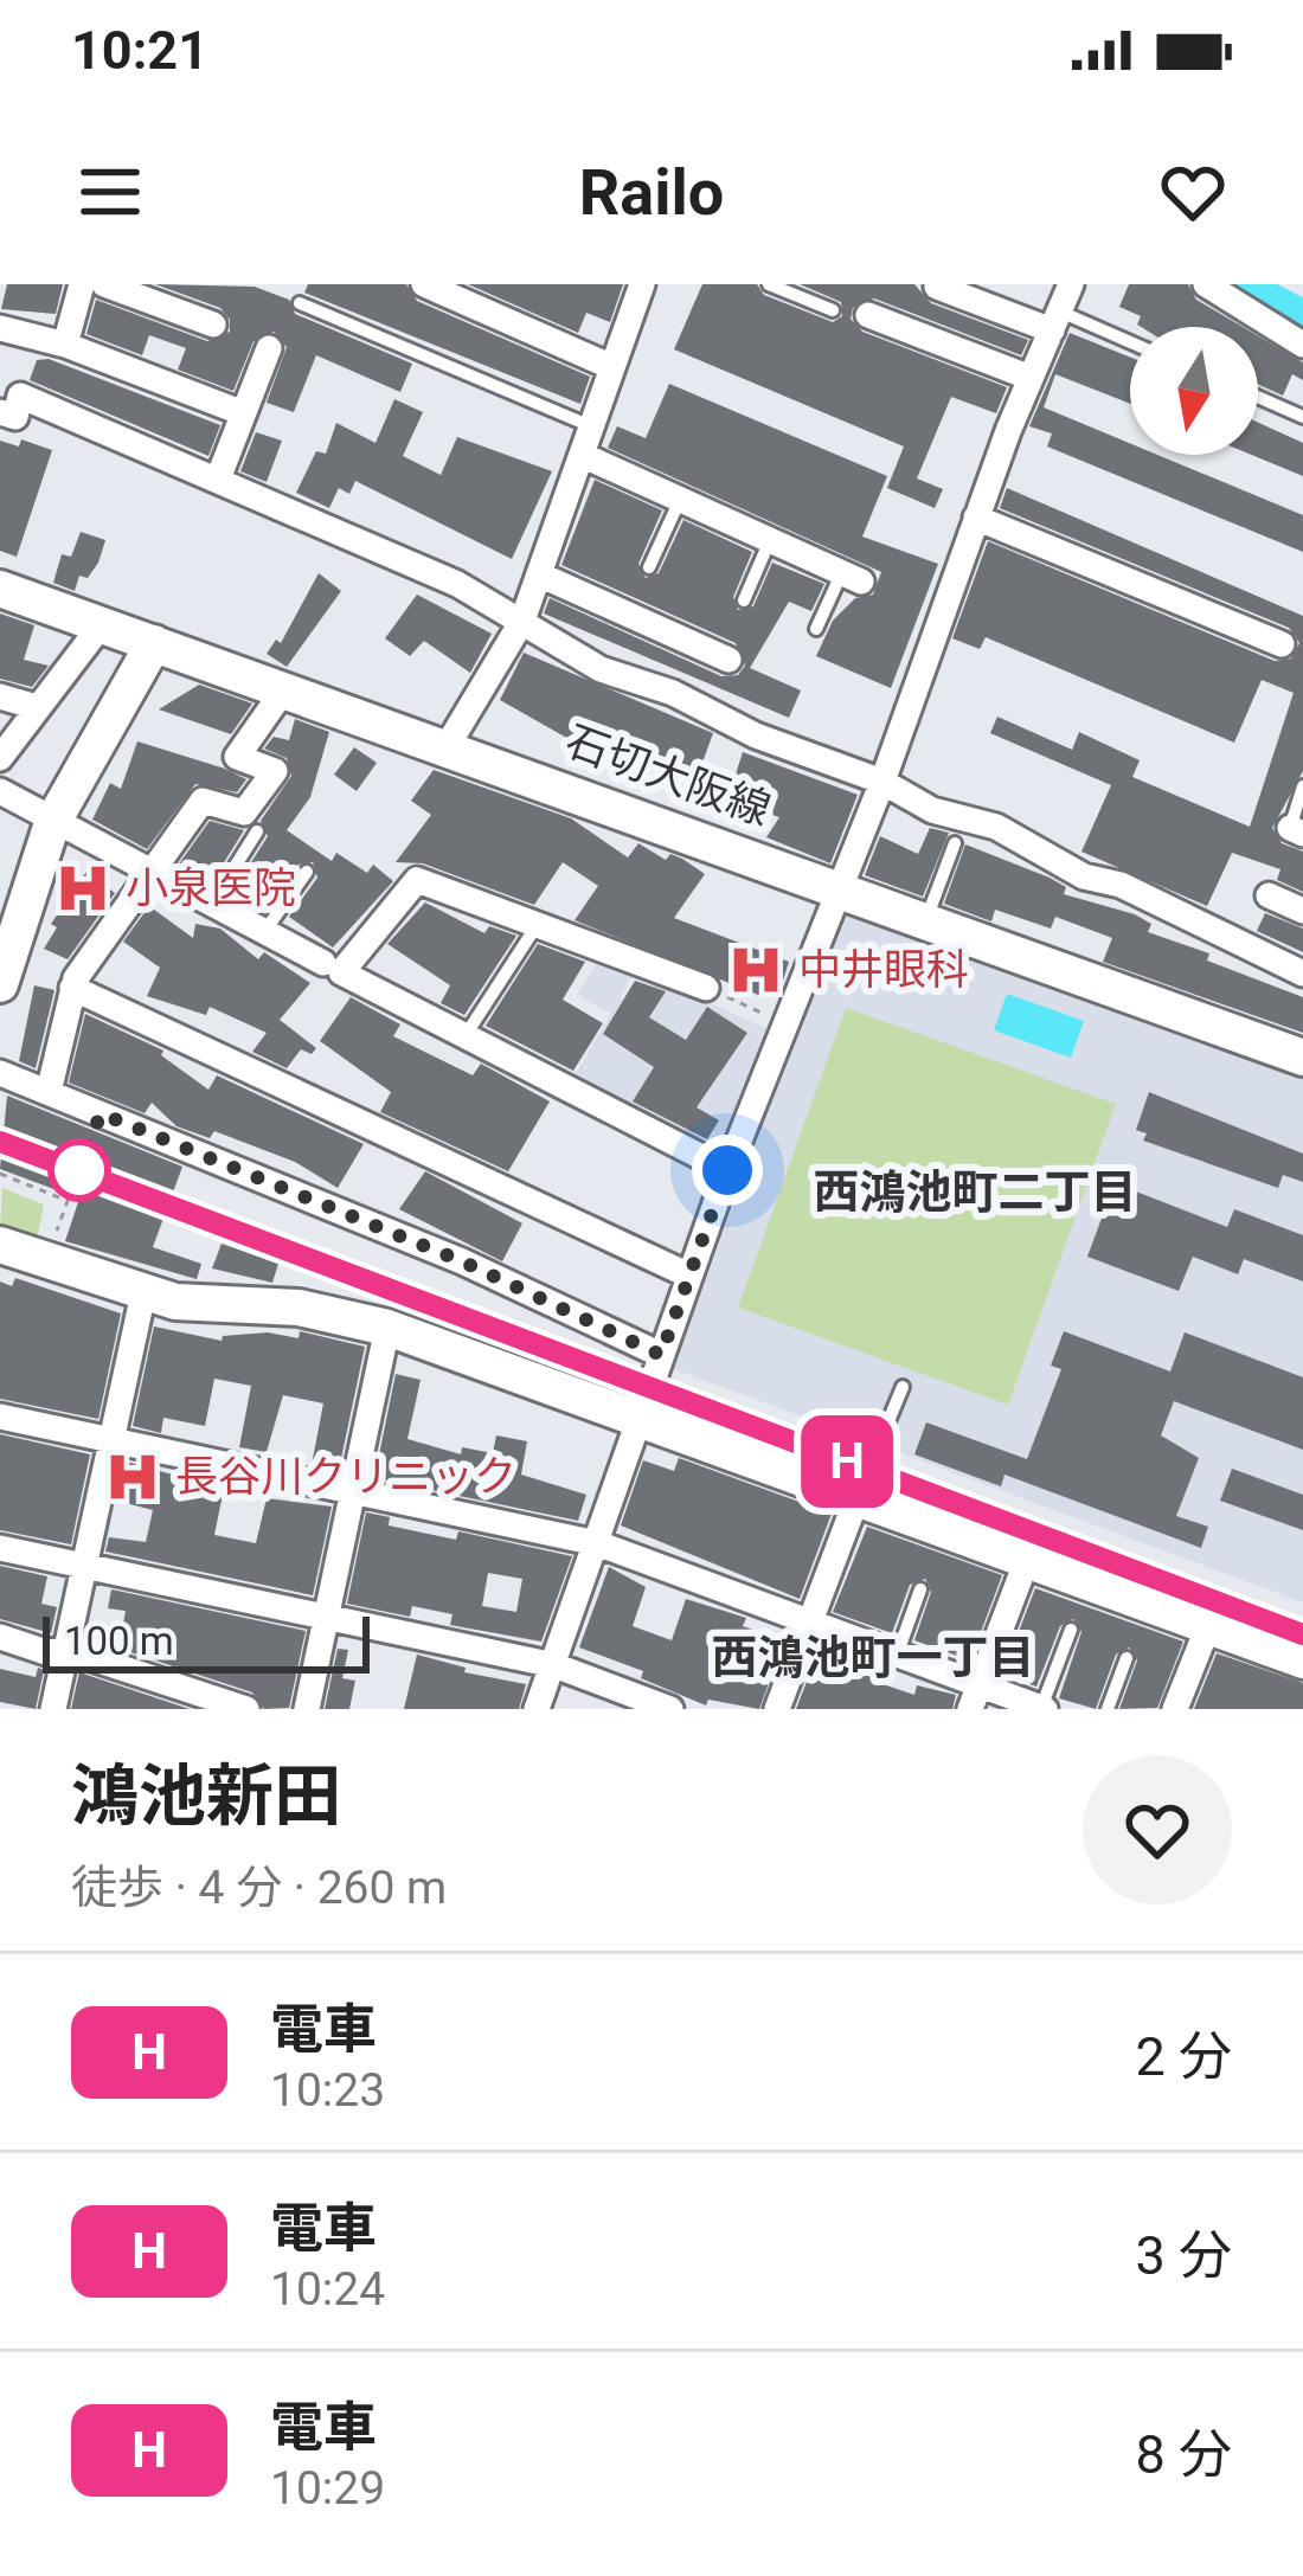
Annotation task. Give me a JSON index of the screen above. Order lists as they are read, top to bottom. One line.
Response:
{"streets":{"street":["石切大阪線"]},"districts":["西鴻池町二丁目","西鴻池町一丁目"],"places":{"hospital":["小泉医院","中井眼科","長谷川クリニック"]},"scale_bar":"100 m","north":"bottom","page":{"status":"10:21","header":"Railo","on_map":"H","scale":"100 m","heading":["鴻池新田","徒歩 · 4 分 · 260 m"],"list":[{"mark":"H","name":"電車","note":"10:23","value":"2 分"},{"mark":"H","name":"電車","note":"10:24","value":"3 分"},{"mark":"H","name":"電車","note":"10:29","value":"8 分"}]}}
